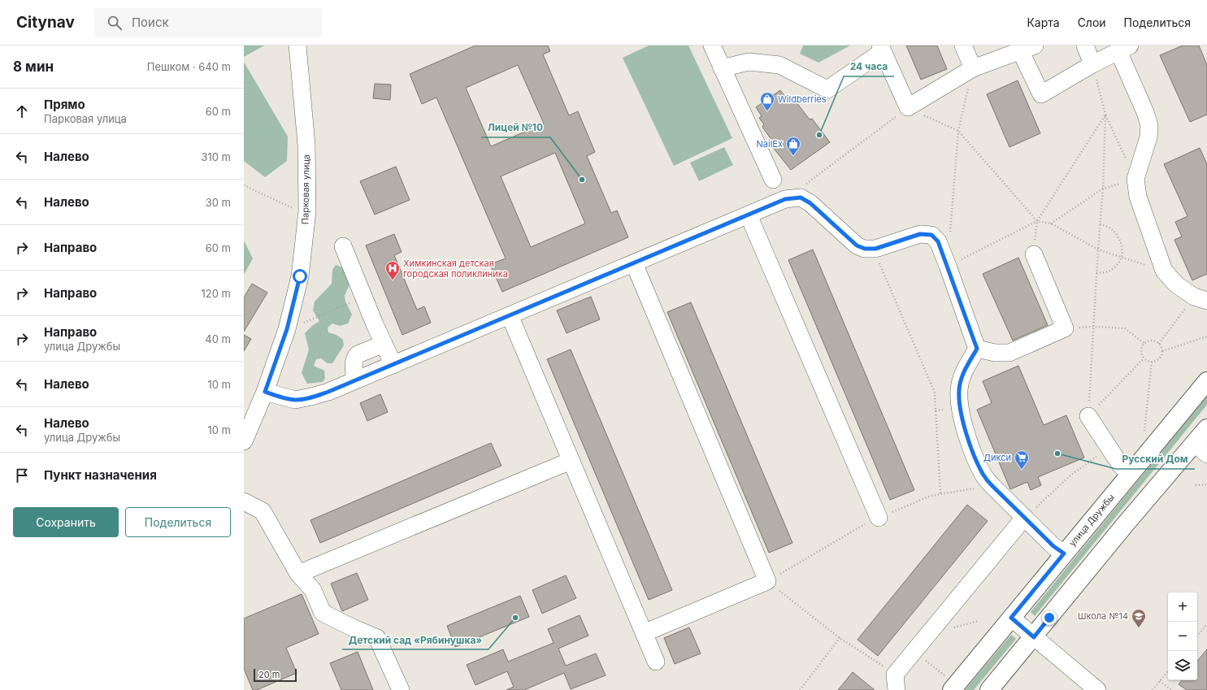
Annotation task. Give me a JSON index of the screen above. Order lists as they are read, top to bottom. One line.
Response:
{"streets":{"main road":["улица Дружбы"],"street":["Парковая улица"]},"places":{"shop":["Wildberries","NailEx"],"other":["24 часа","Лицей №10","Русский Дом","Детский сад «Рябинушка»"],"hospital":["Химкинская детская городская поликлиника"],"supermarket":["Дикси"],"school or university":["Школа №14"]},"scale_bar":"20 m","page":{"header":"Citynav","search":"Поиск","nav":["Карта","Слои","Поделиться"],"heading":["8 мин","Пешком · 640 m"],"list":[["Прямо","Парковая улица","60 m"],["Налево","310 m"],["Налево","30 m"],["Направо","60 m"],["Направо","120 m"],["Направо","улица Дружбы","40 m"],["Налево","10 m"],["Налево","улица Дружбы","10 m"],"Пункт назначения"],"buttons":["Сохранить","Поделиться"],"map_buttons":["+","−"],"scale":"20 m"}}
